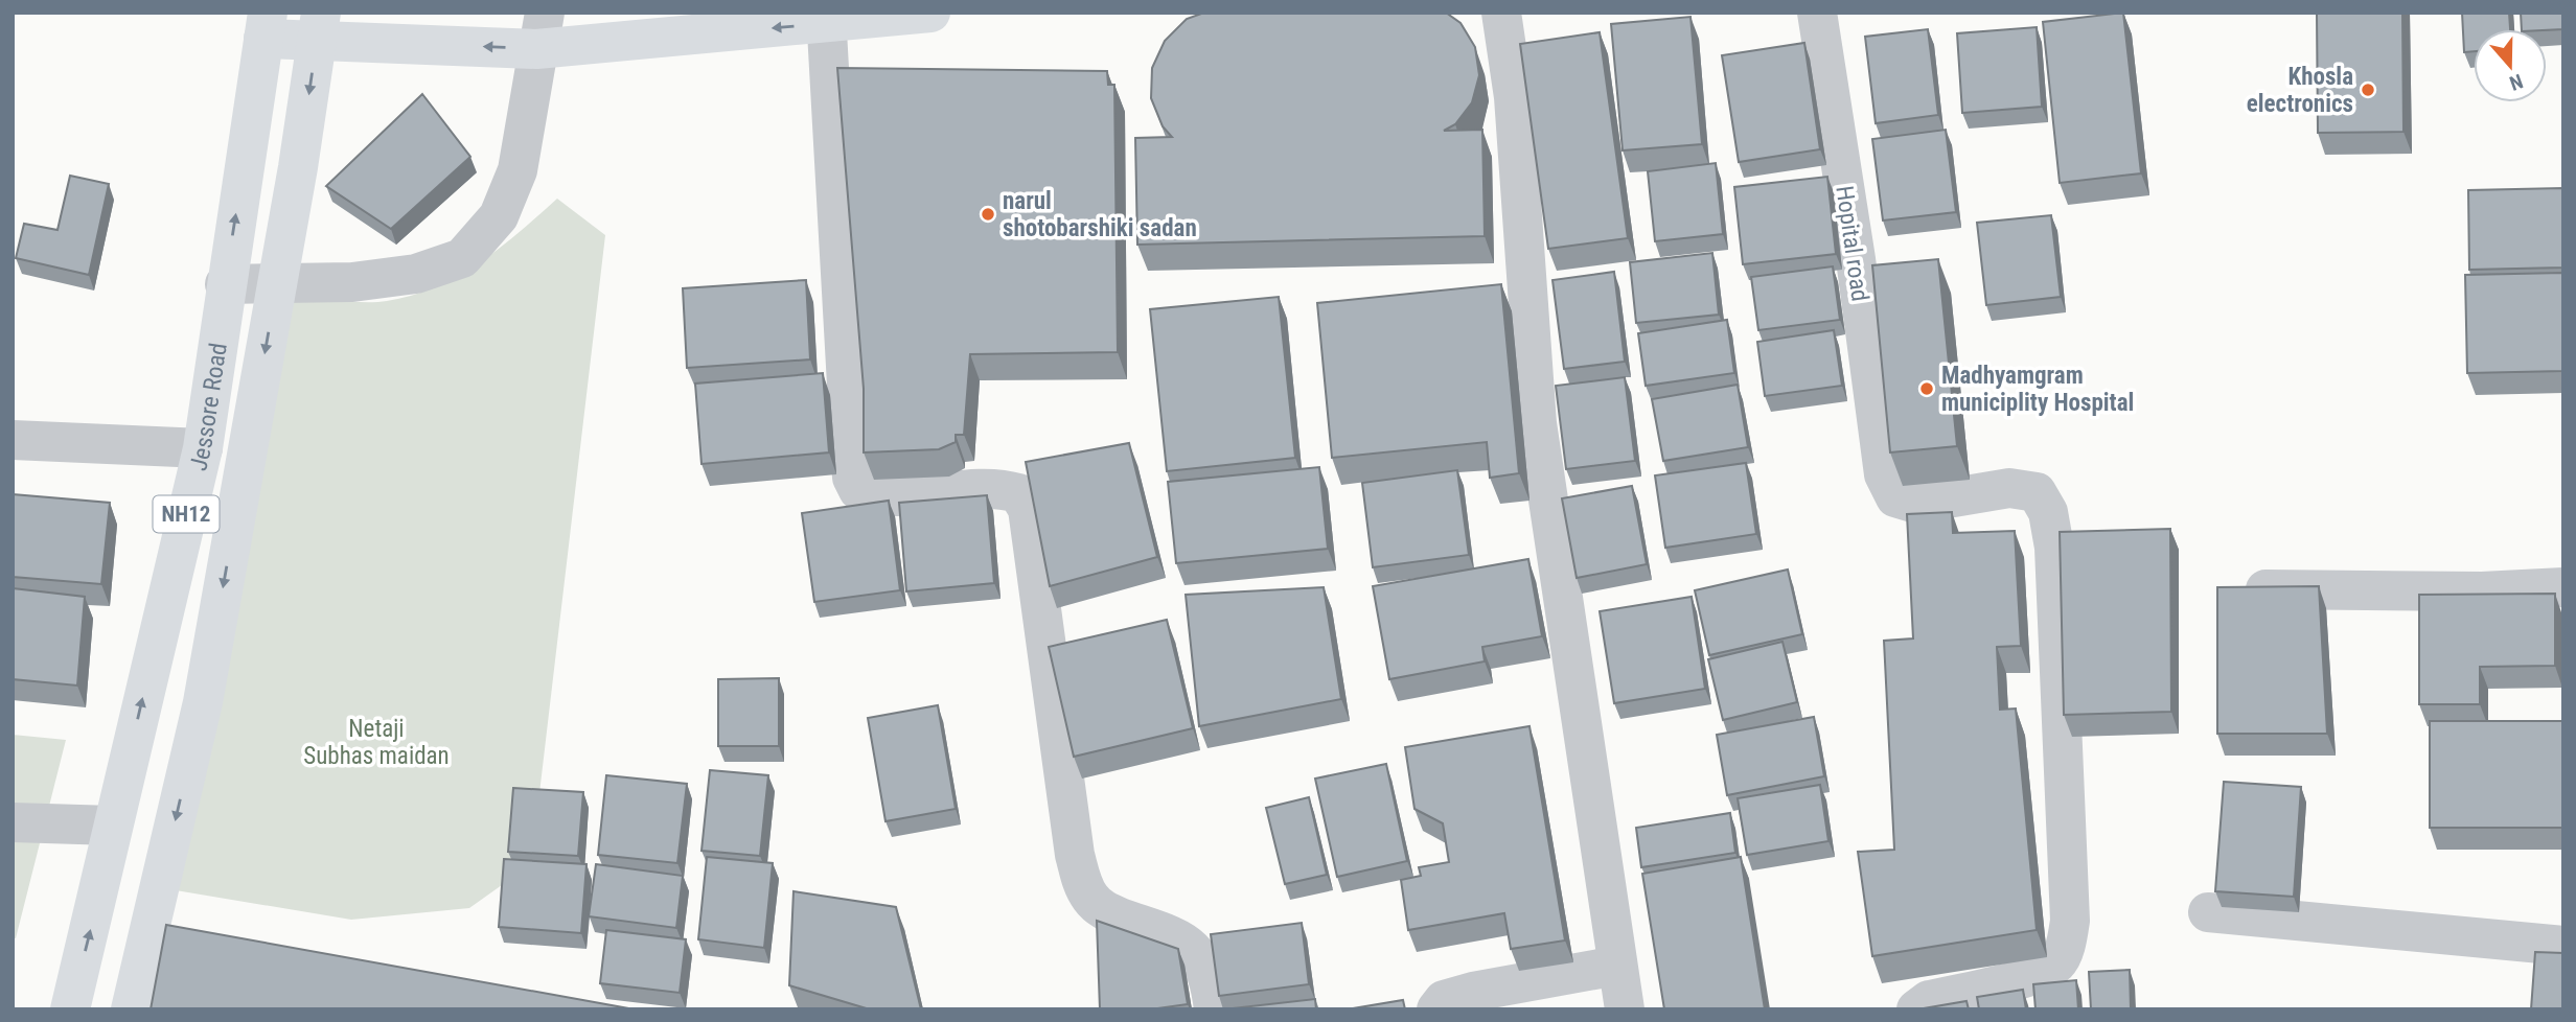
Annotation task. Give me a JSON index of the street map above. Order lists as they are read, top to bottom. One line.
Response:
{"streets":{"main road":["Jessore Road","NH12"],"street":["Hopital road"]},"parks":["Netaji Subhas maidan"],"places":["Khosla electronics","narul shotobarshiki sadan","Madhyamgram municiplity Hospital"],"north":"bottom"}
